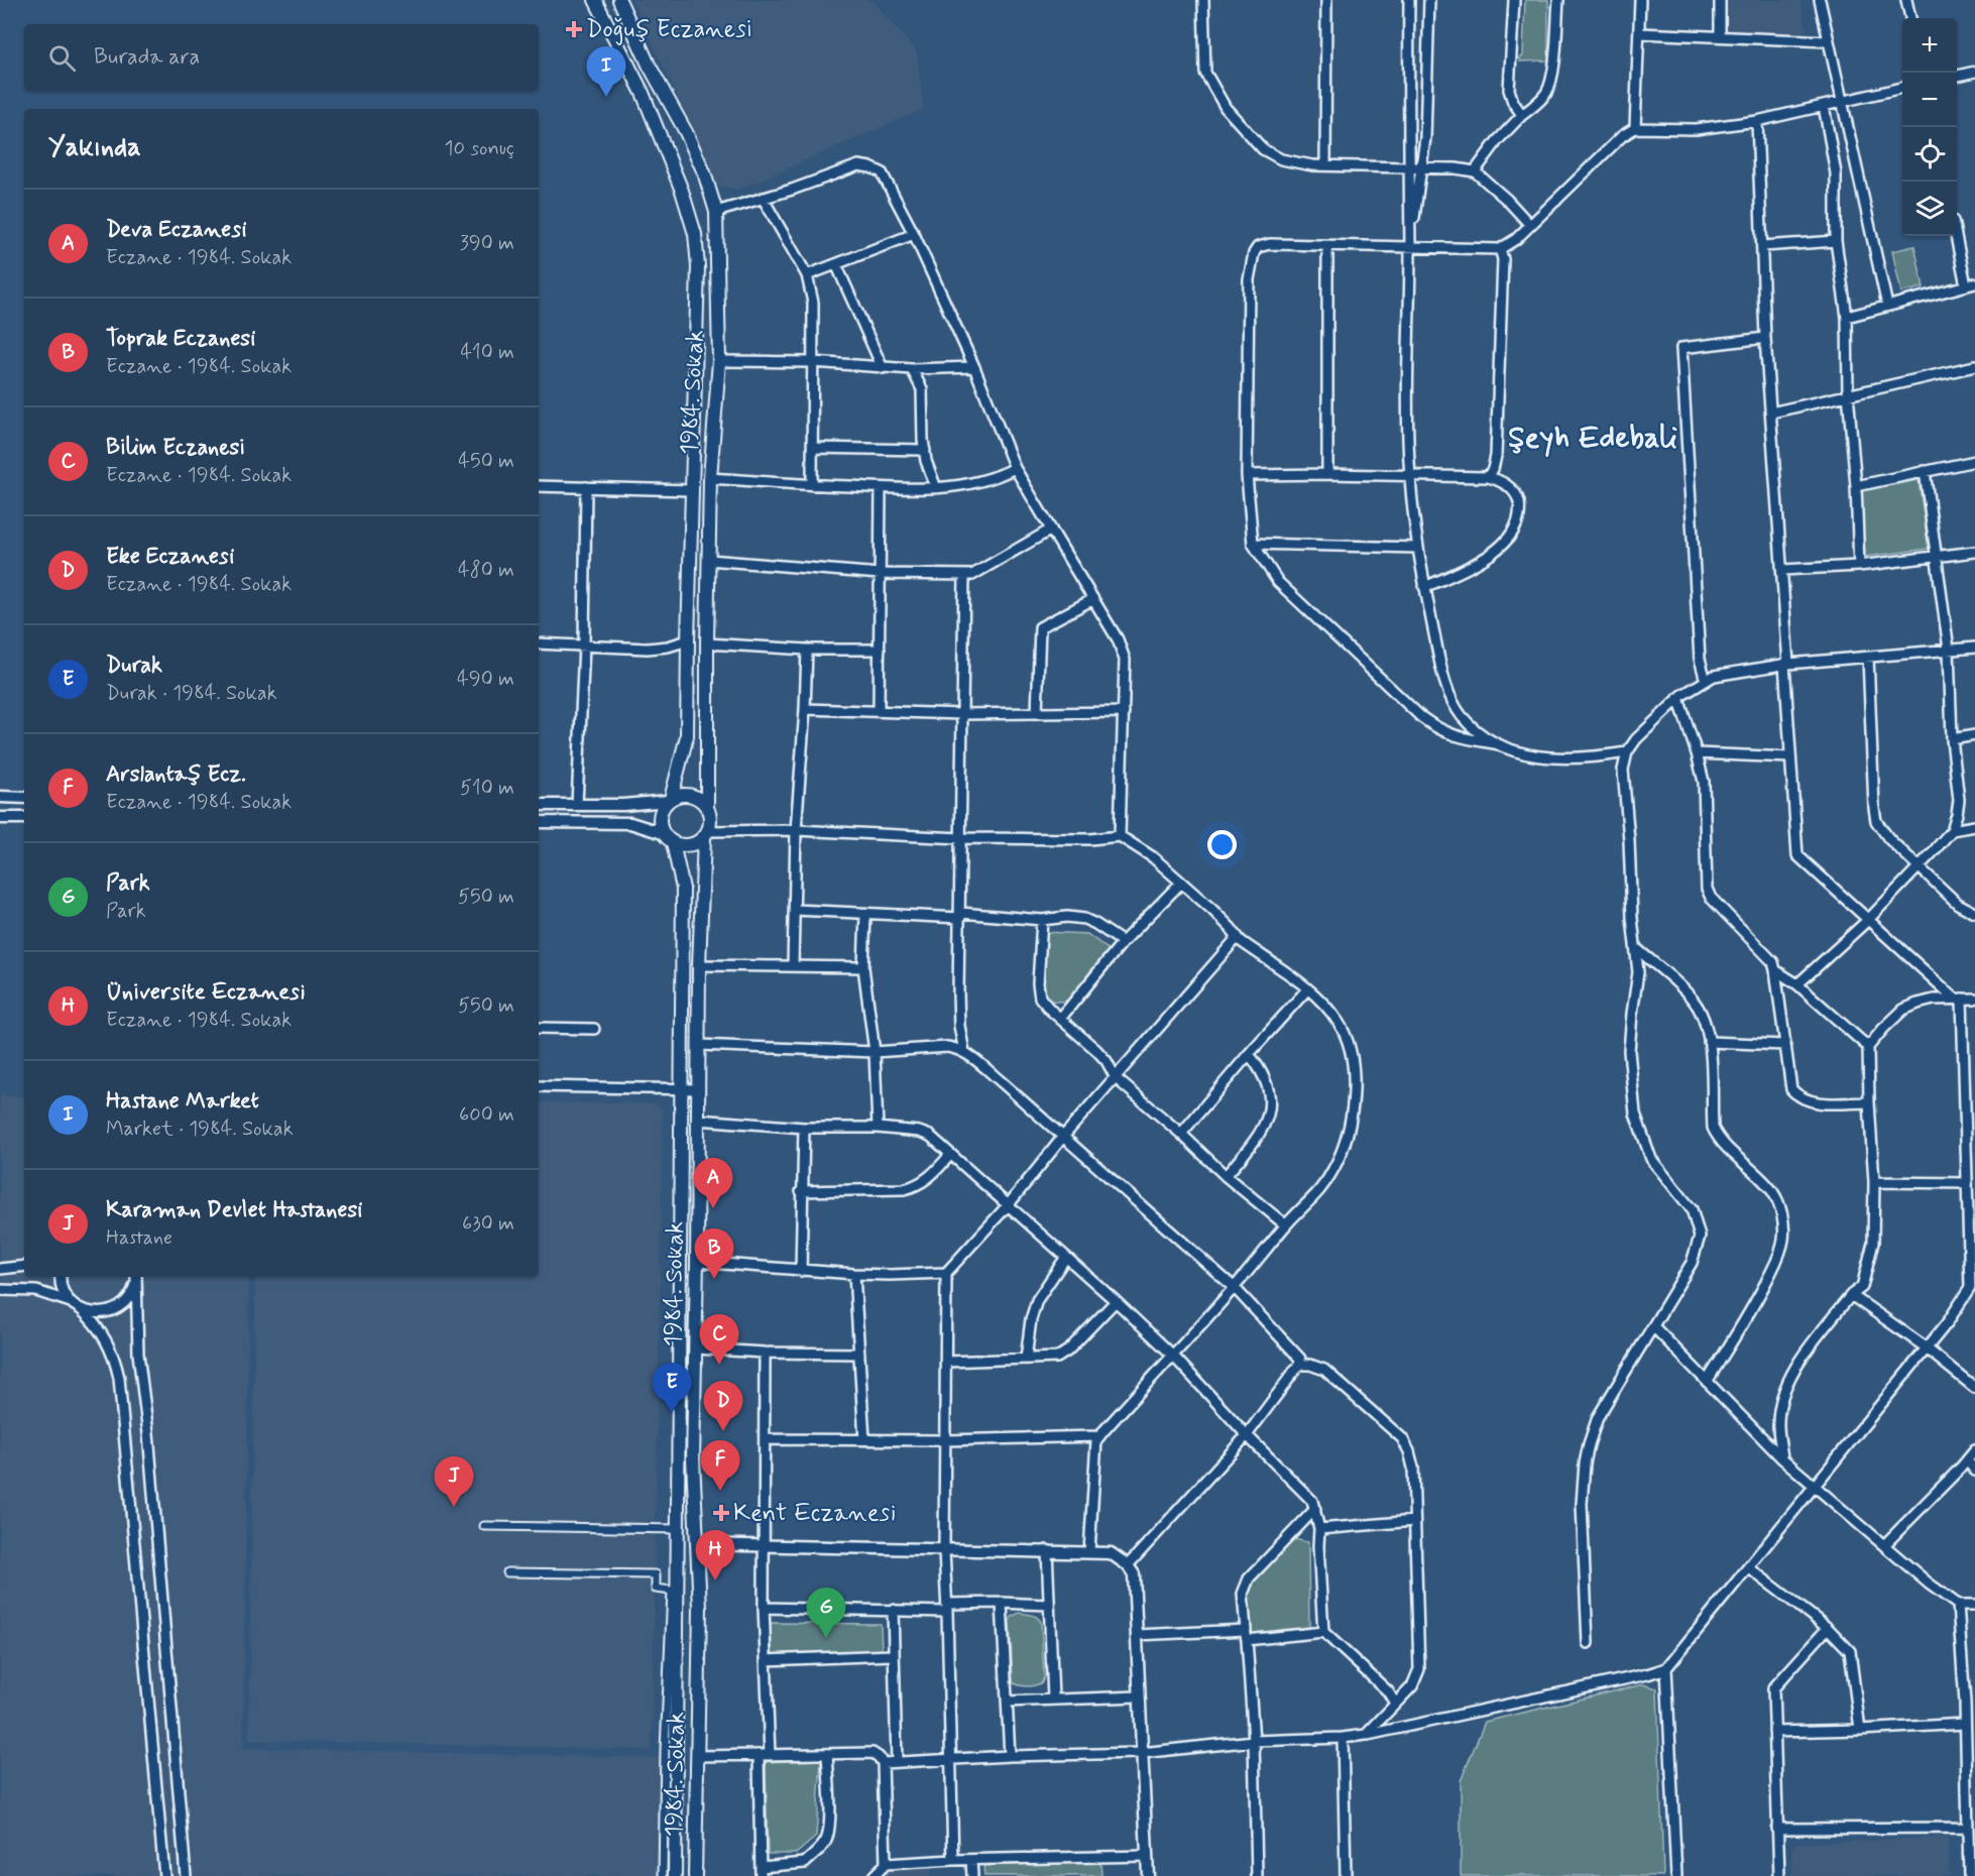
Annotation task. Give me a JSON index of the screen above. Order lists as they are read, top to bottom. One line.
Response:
{"streets":{"main road":["1984. Sokak"]},"districts":["Şeyh Edebali"],"places":{"health":["Doğuş Eczanesi","Kent Eczanesi"]},"page":{"map_buttons":["+","−"],"search":"Burada ara","pins":["I","A","B","C","E","D","F","J","H","G"],"heading":["Yakında","10 sonuç"],"list":[{"mark":"A","name":"Deva Eczanesi","note":"Eczane · 1984. Sokak","value":"390 m"},{"mark":"B","name":"Toprak Eczanesi","note":"Eczane · 1984. Sokak","value":"410 m"},{"mark":"C","name":"Bilim Eczanesi","note":"Eczane · 1984. Sokak","value":"450 m"},{"mark":"D","name":"Eke Eczanesi","note":"Eczane · 1984. Sokak","value":"480 m"},{"mark":"E","name":"Durak","note":"Durak · 1984. Sokak","value":"490 m"},{"mark":"F","name":"Arslantaş Ecz.","note":"Eczane · 1984. Sokak","value":"510 m"},{"mark":"G","name":"Park","note":"Park","value":"550 m"},{"mark":"H","name":"Üniversite Eczanesi","note":"Eczane · 1984. Sokak","value":"550 m"},{"mark":"I","name":"Hastane Market","note":"Market · 1984. Sokak","value":"600 m"},{"mark":"J","name":"Karaman Devlet Hastanesi","note":"Hastane","value":"630 m"}]}}
